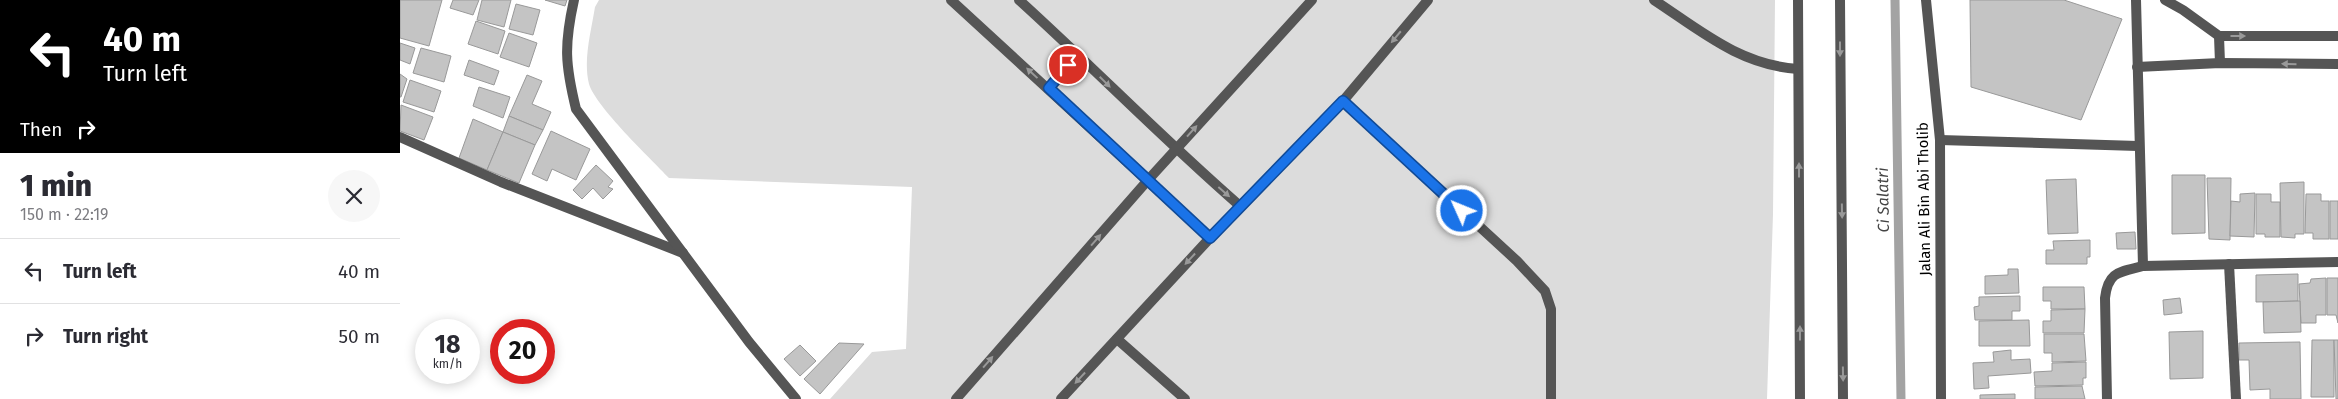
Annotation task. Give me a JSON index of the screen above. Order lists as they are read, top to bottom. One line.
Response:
{"streets":{"street":["Jalan Ali Bin Abi Tholib"]},"water":["Ci Salatri"],"page":{"turn":["40 m","Turn left"],"then":"Then","heading":["1 min","150 m · 22:19"],"list":[{"name":"Turn left","value":"40 m"},{"name":"Turn right","value":"50 m"}],"speed":"18 km/h","limit":"20"}}
